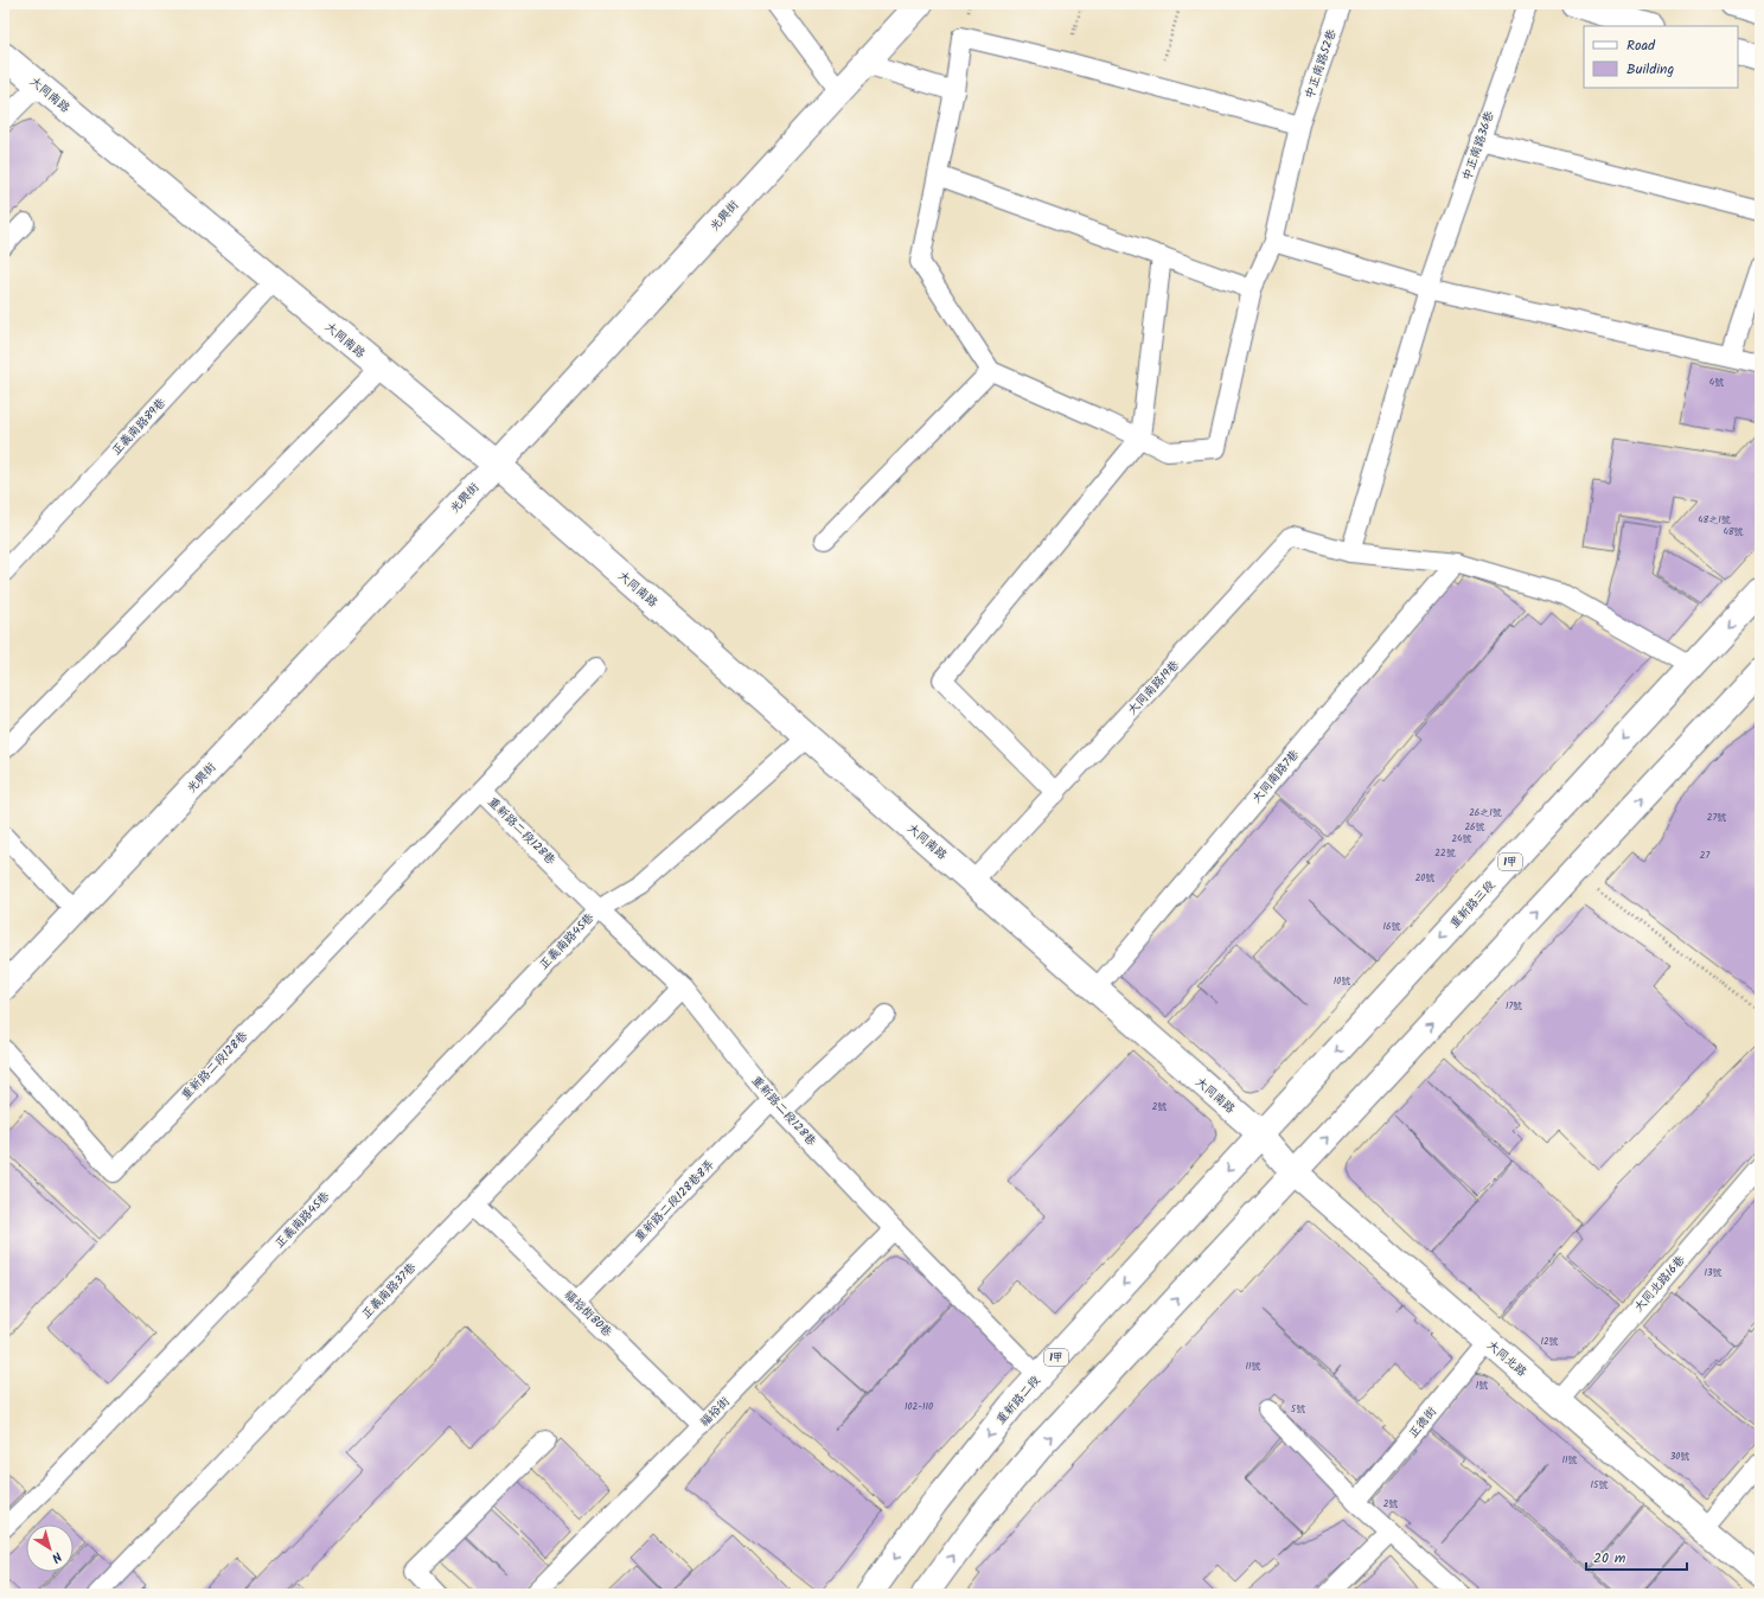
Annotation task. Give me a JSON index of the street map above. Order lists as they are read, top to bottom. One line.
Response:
{"streets":{"street":["大同南路","光興街","1甲","重新路三段","大同北路","重新路二段"],"lane":["中正南路52巷","中正南路36巷","正義南路89巷","大同南路19巷","大同南路7巷","重新路二段128巷","正義南路45巷","重新路二段128巷8弄","大同北路16巷","正義南路37巷","福裕街80巷","福裕街","正德街"]},"crossings":[["大同南路","光興街"],["大同南路","正義南路89巷"],["大同南路","大同南路19巷"],["大同南路","大同南路7巷"],["大同南路","重新路三段"],["大同南路","正義南路45巷"],["大同南路","大同北路"],["大同南路","重新路二段"],["中正南路36巷","大同南路19巷"],["重新路二段128巷","正義南路45巷"],["重新路二段128巷","重新路二段128巷8弄"],["重新路二段128巷","正義南路37巷"],["重新路二段128巷","重新路二段"],["重新路二段128巷","福裕街"],["重新路三段","大同北路"],["重新路三段","重新路二段"],["重新路二段128巷8弄","福裕街80巷"],["大同北路16巷","大同北路"],["正義南路37巷","福裕街80巷"],["福裕街80巷","福裕街"],["大同北路","重新路二段"],["大同北路","正德街"]],"house_numbers":["4號","48之1號","48號","26之1號","27號","26號","24號","22號","27","20號","16號","10號","17號","2號","13號","12號","11號","1號","102-110","5號","30號","11號","15號","2號"],"legend":["Road","Building"],"scale_bar":"20 m","north":"bottom right"}
